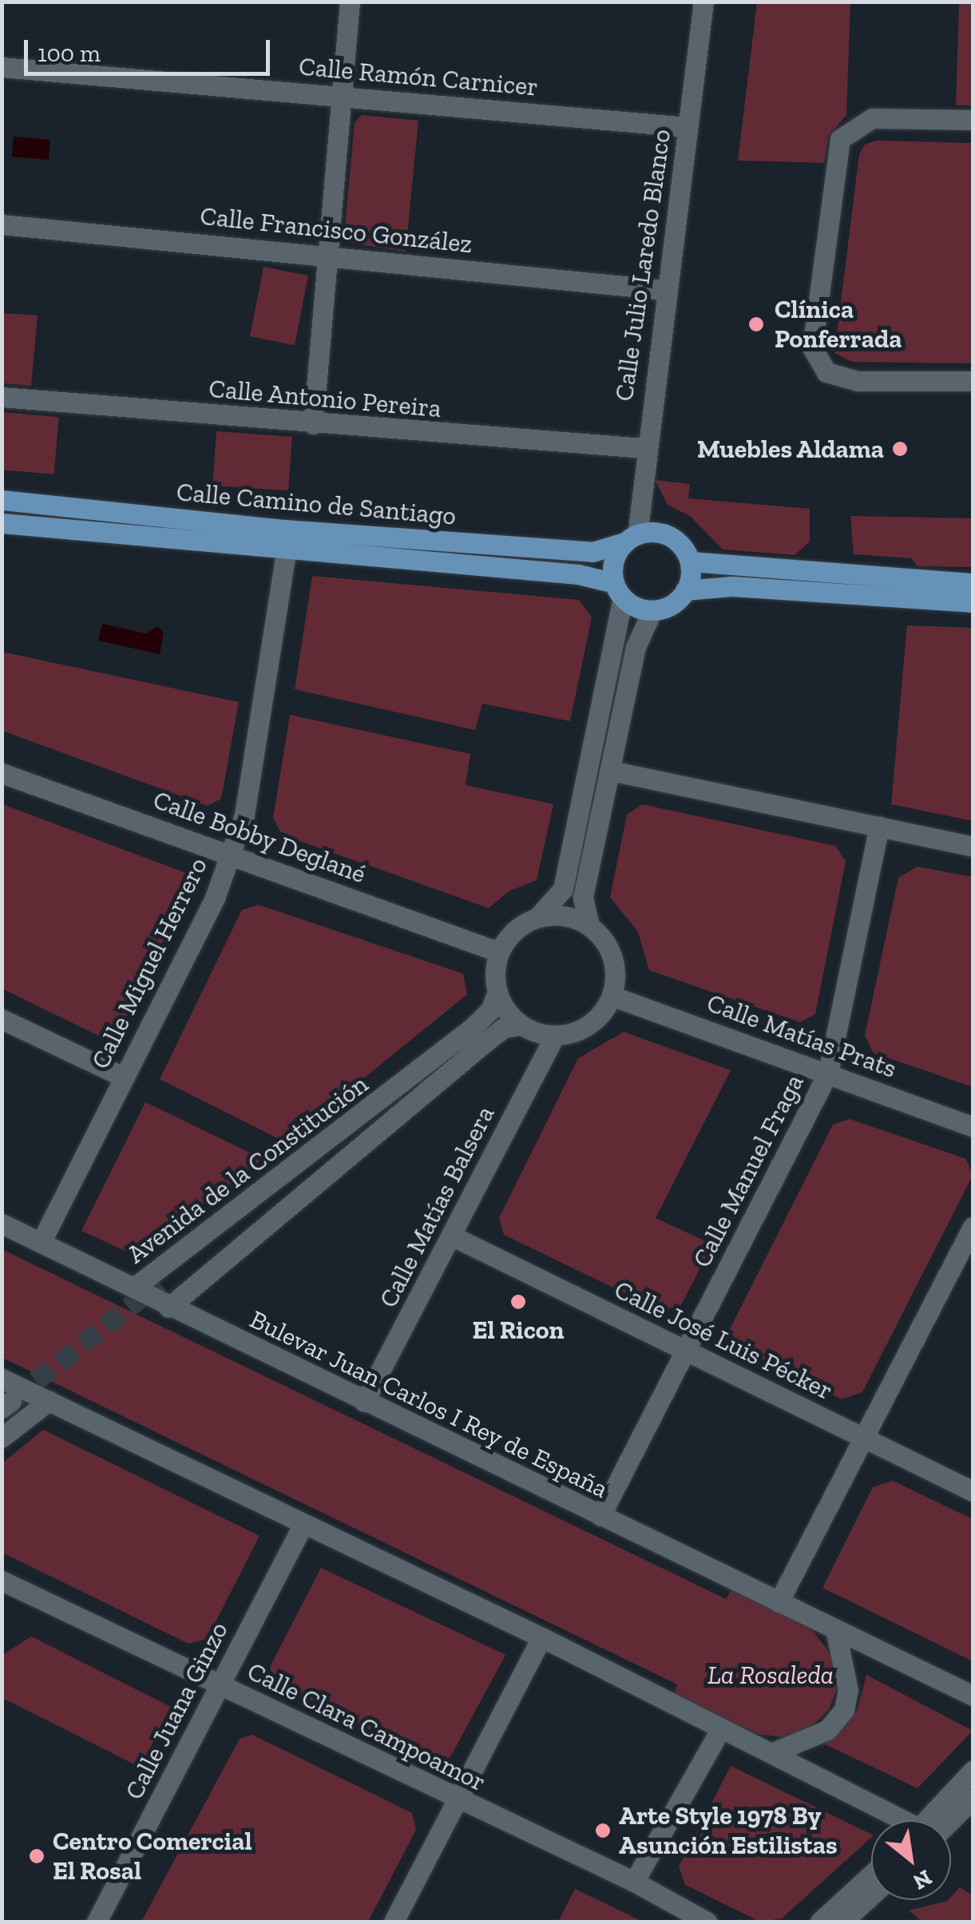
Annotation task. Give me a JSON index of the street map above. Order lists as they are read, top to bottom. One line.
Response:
{"streets":{"main road":["Calle Camino de Santiago"],"street":["Calle Ramón Carnicer","Calle Francisco González","Calle Julio Laredo Blanco","Calle Antonio Pereira","Calle Bobby Deglané","Calle Miguel Herrero","Calle Matías Prats","Avenida de la Constitución","Calle Manuel Fraga","Calle Matías Balsera","Calle José Luis Pécker","Bulevar Juan Carlos I Rey de España","Calle Juana Ginzo","Calle Clara Campoamor"]},"crossings":[["Calle Ramón Carnicer","Calle Julio Laredo Blanco"],["Calle Francisco González","Calle Julio Laredo Blanco"],["Calle Julio Laredo Blanco","Calle Antonio Pereira"],["Calle Julio Laredo Blanco","Calle Camino de Santiago"],["Calle Camino de Santiago","Calle Miguel Herrero"],["Calle Bobby Deglané","Calle Miguel Herrero"],["Calle Bobby Deglané","Calle Matías Prats"],["Calle Bobby Deglané","Avenida de la Constitución"],["Calle Bobby Deglané","Calle Matías Balsera"],["Calle Miguel Herrero","Bulevar Juan Carlos I Rey de España"],["Calle Matías Prats","Avenida de la Constitución"],["Calle Matías Prats","Calle Manuel Fraga"],["Calle Matías Prats","Calle Matías Balsera"],["Avenida de la Constitución","Calle Matías Balsera"],["Avenida de la Constitución","Bulevar Juan Carlos I Rey de España"],["Calle Manuel Fraga","Calle José Luis Pécker"],["Calle Manuel Fraga","Bulevar Juan Carlos I Rey de España"],["Calle Matías Balsera","Calle José Luis Pécker"],["Calle Matías Balsera","Bulevar Juan Carlos I Rey de España"],["Calle Juana Ginzo","Calle Clara Campoamor"]],"parks":["La Rosaleda"],"places":["Clínica Ponferrada","Muebles Aldama","El Ricon","Arte Style 1978 By Asunción Estilistas","Centro Comercial El Rosal"],"scale_bar":"100 m","north":"bottom right"}
